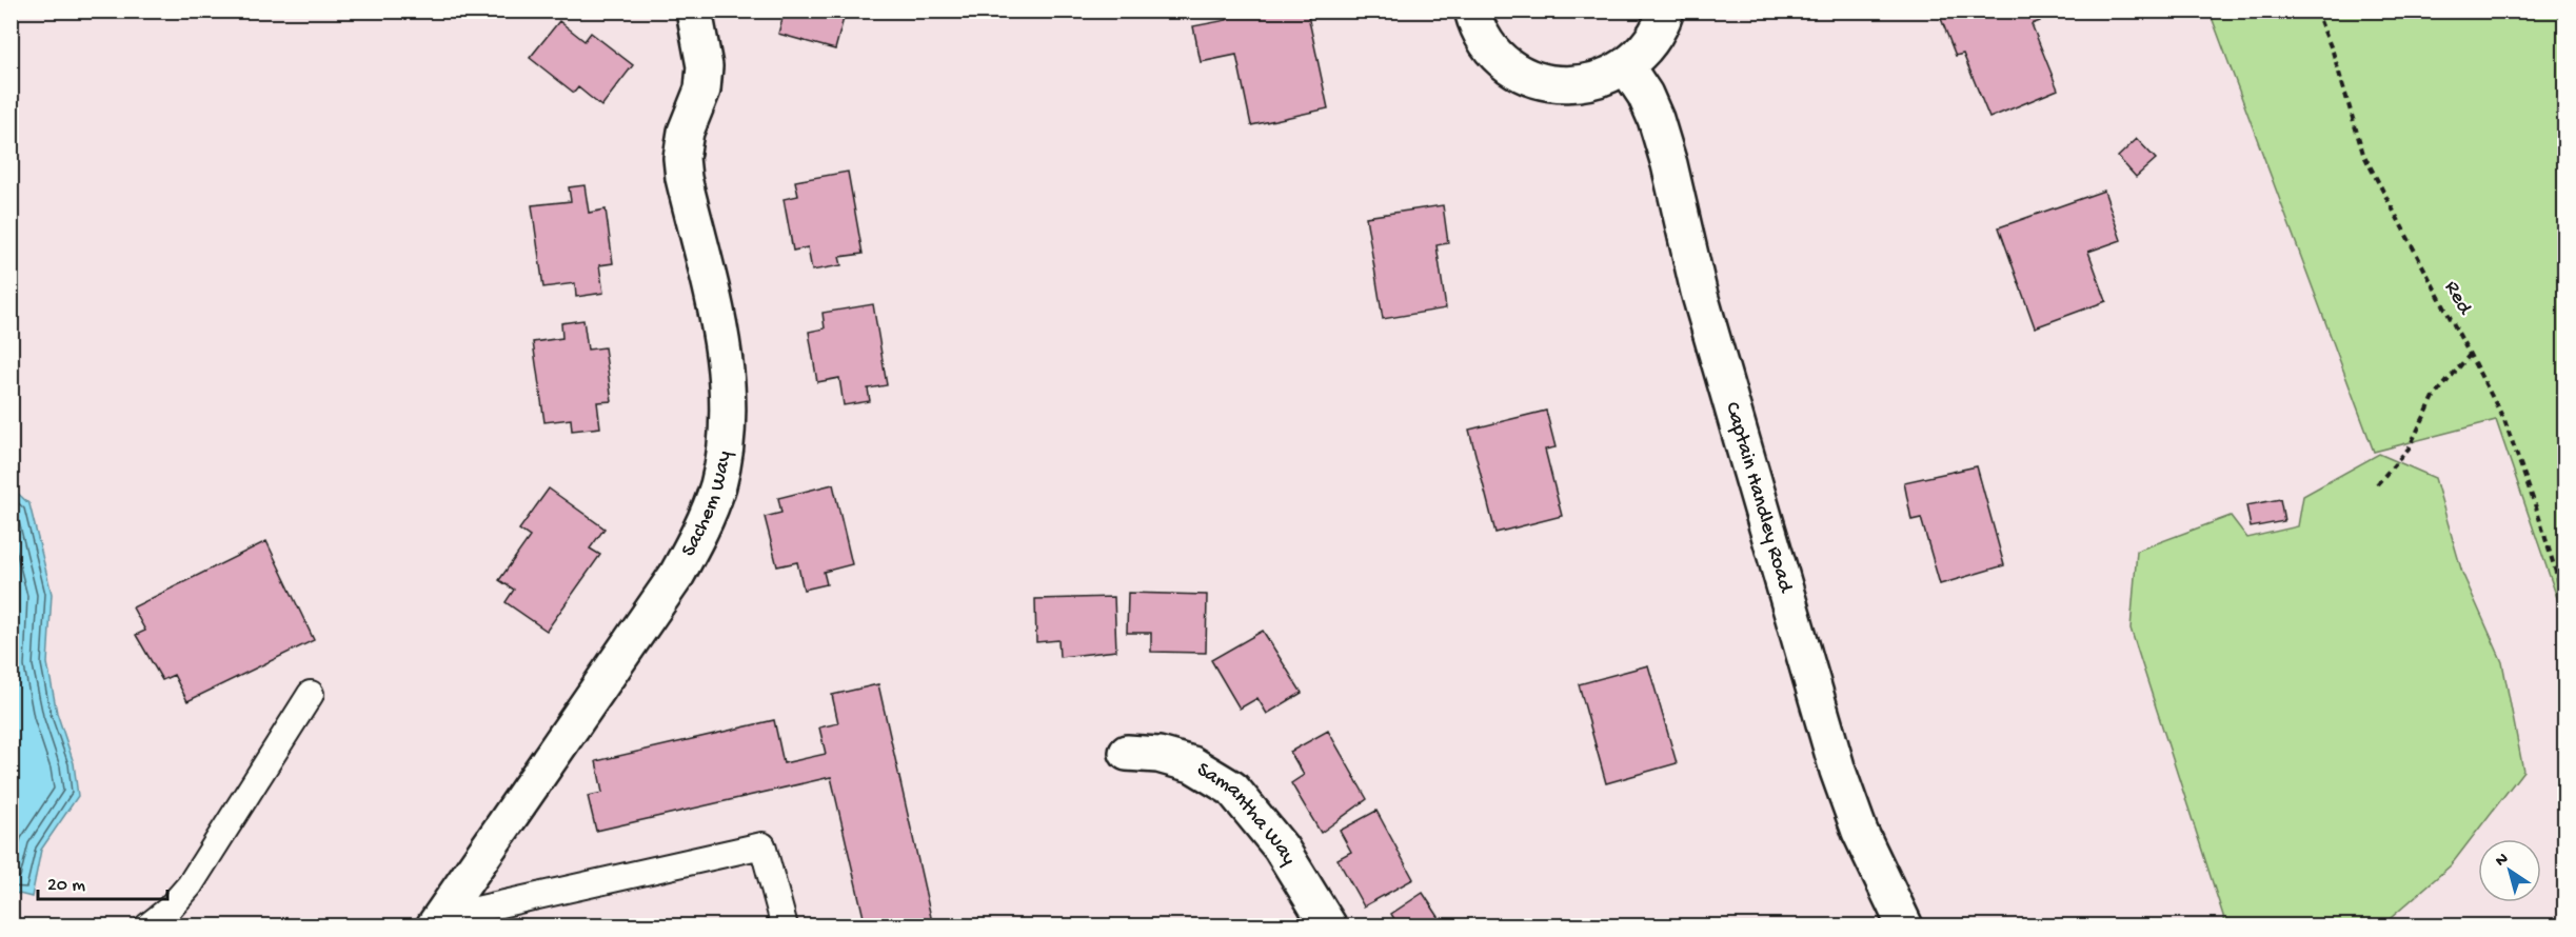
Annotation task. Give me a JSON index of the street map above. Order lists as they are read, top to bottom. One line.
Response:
{"streets":{"street":["Captain Handley Road","Sachem Way","Samantha Way"],"path":["Red"]},"scale_bar":"20 m","north":"top left"}
